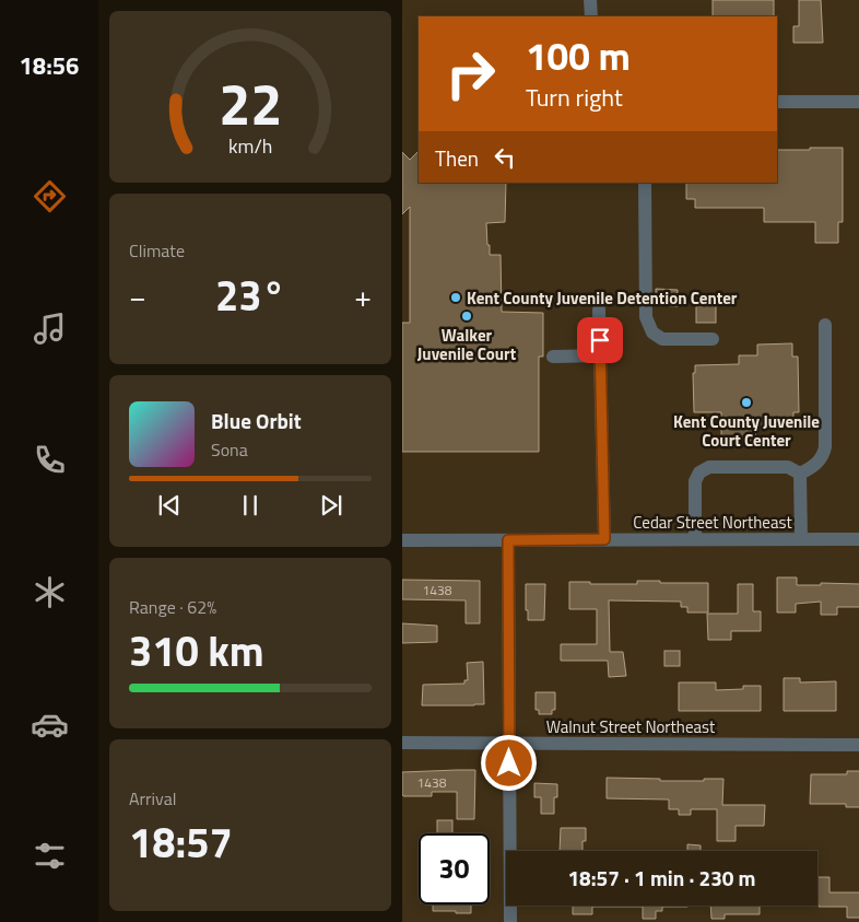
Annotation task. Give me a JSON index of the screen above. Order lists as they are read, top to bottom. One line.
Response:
{"streets":{"street":["Cedar Street Northeast","Walnut Street Northeast"]},"places":["Kent County Juvenile Detention Center","Walker Juvenile Court","Kent County Juvenile Court Center"],"house_numbers":["1438","1438"],"page":{"tabs":"18:56","turn":["100 m","Turn right"],"then":"Then","tile":["Climate",["Range · 62%","310 km"],["Arrival","18:57"]],"heat":["−","23°","+"],"song":["Blue Orbit","Sona"],"limit":"30","trip":"18:57 · 1 min · 230 m","gauge":["22","km/h"]}}
